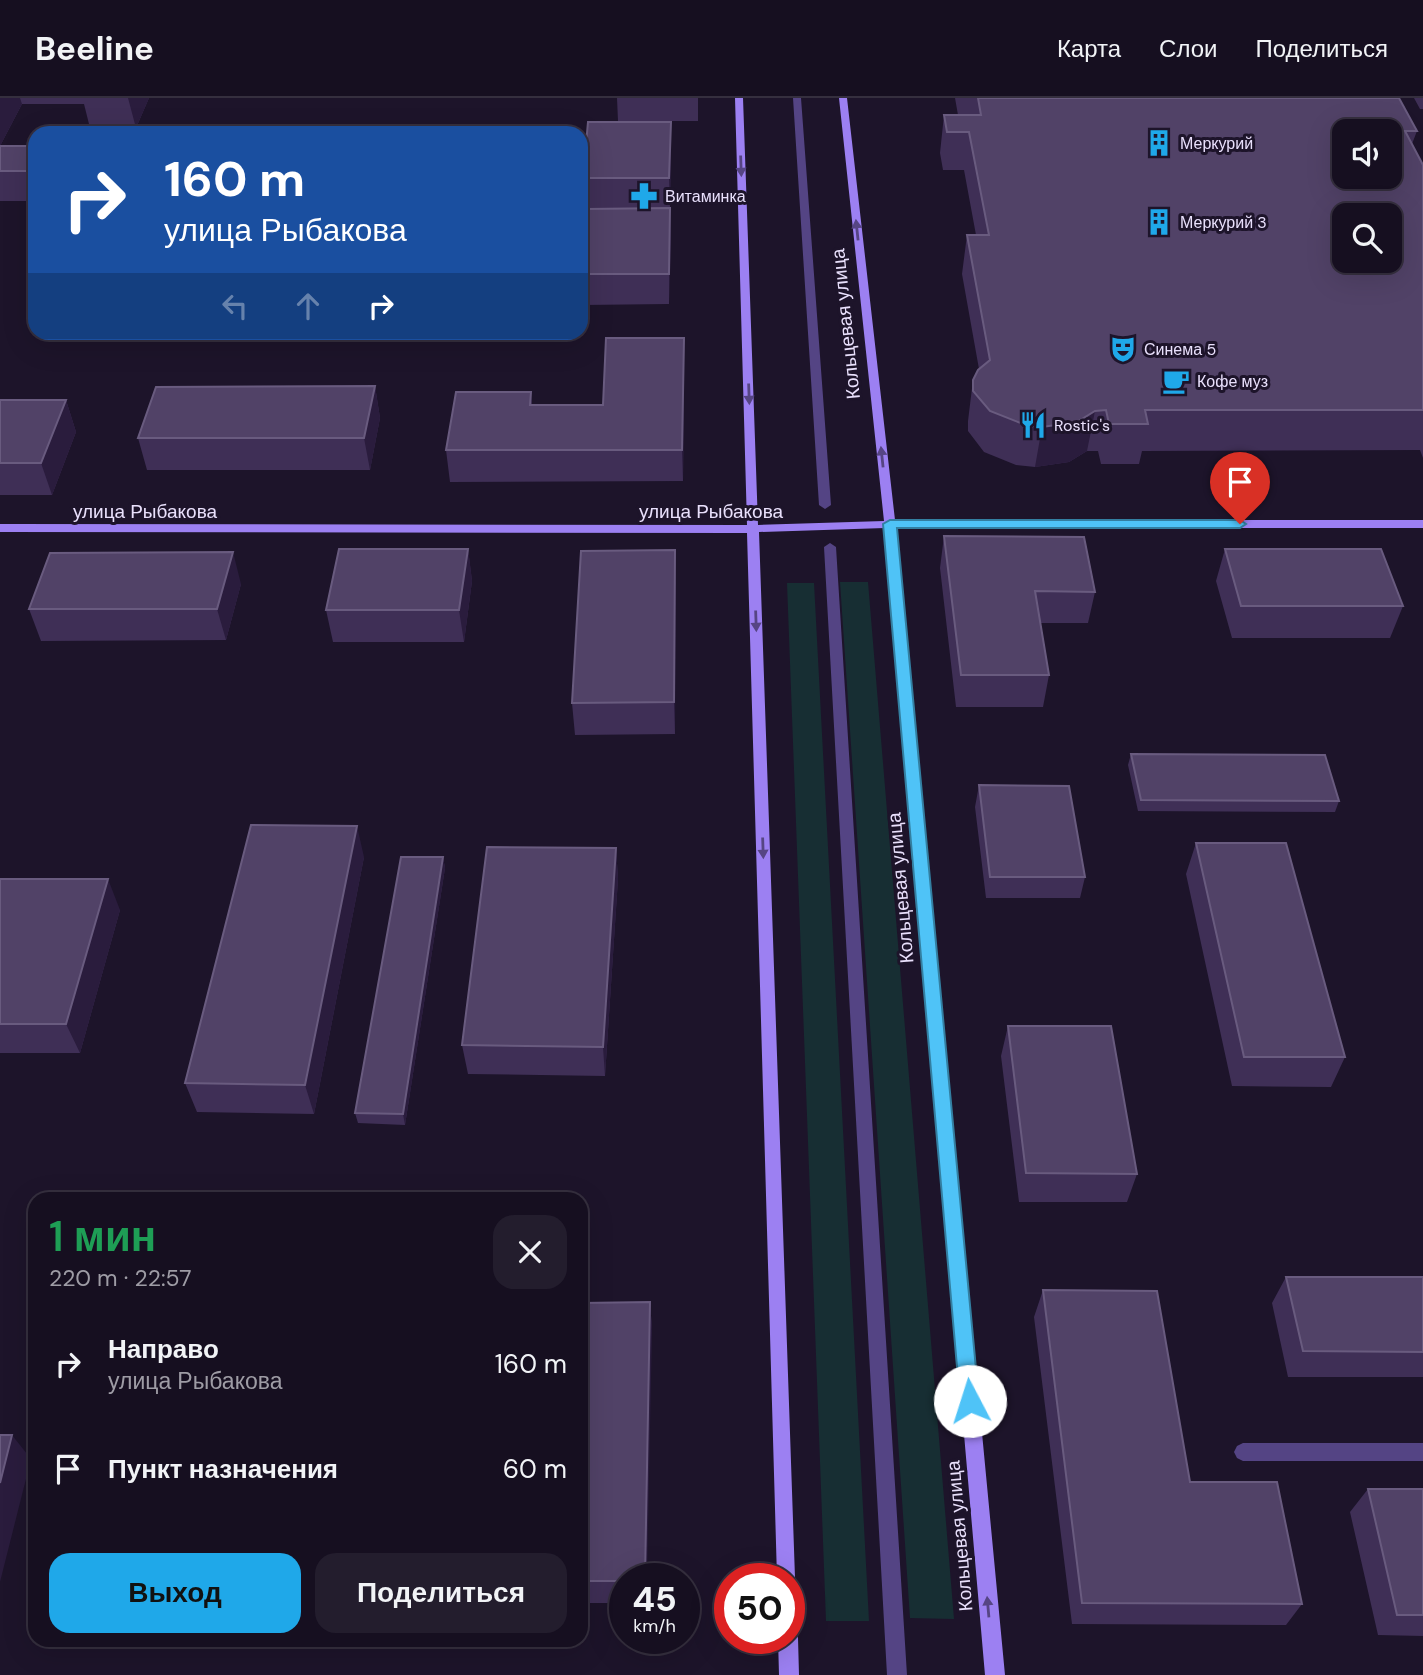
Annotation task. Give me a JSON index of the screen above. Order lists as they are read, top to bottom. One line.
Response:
{"streets":{"main road":["Кольцевая улица","улица Рыбакова"]},"crossings":[["Кольцевая улица","улица Рыбакова"]],"one_way":["Кольцевая улица"],"places":{"building":["Меркурий","Меркурий 3"],"pharmacy":["Витаминка"],"theatre":["Синема 5"],"cafe":["Кофе муз"],"restaurant":["Rostic's"]},"page":{"header":"Beeline","nav":["Карта","Слои","Поделиться"],"turn":["160 m","улица Рыбакова"],"heading":["1 мин","220 m · 22:57"],"list":[{"name":"Направо","note":"улица Рыбакова","value":"160 m"},{"name":"Пункт назначения","value":"60 m"}],"buttons":["Выход","Поделиться"],"speed":"45 km/h","limit":"50"}}
